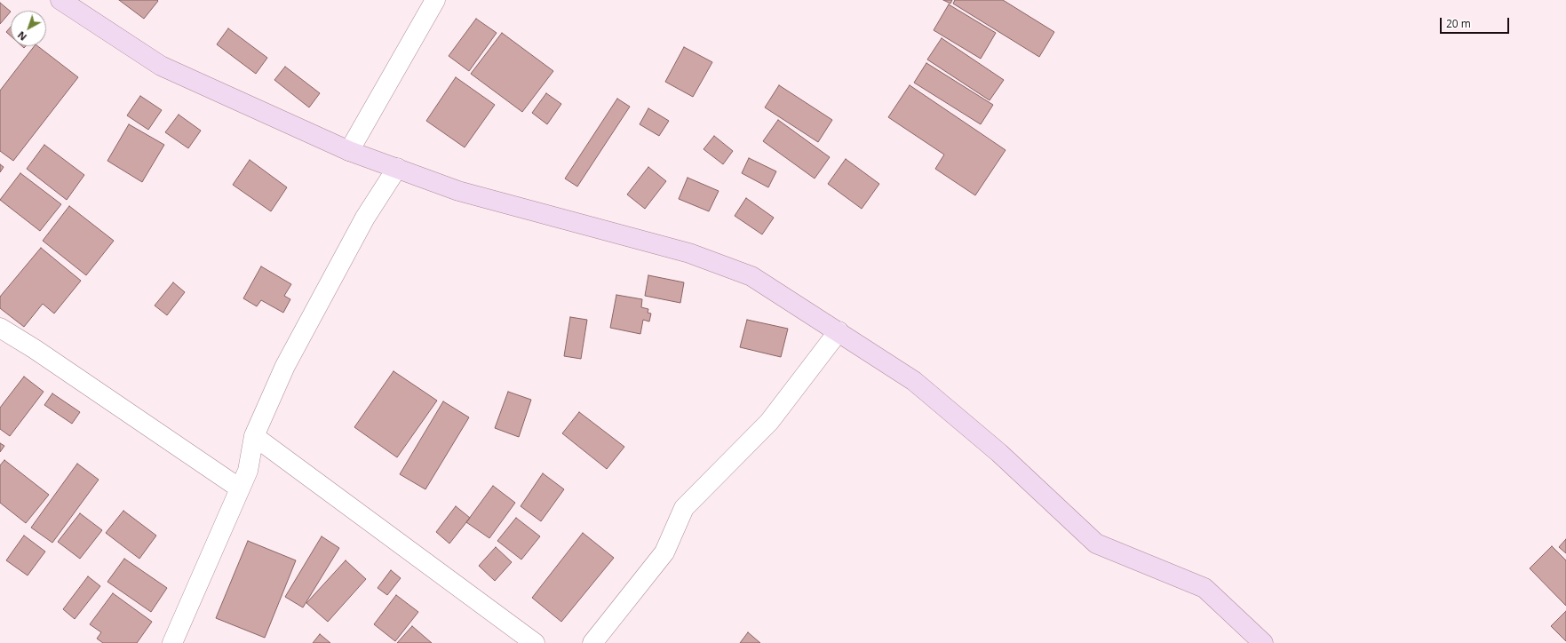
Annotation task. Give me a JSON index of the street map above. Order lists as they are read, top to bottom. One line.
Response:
{"scale_bar":"20 m","north":"bottom left"}
